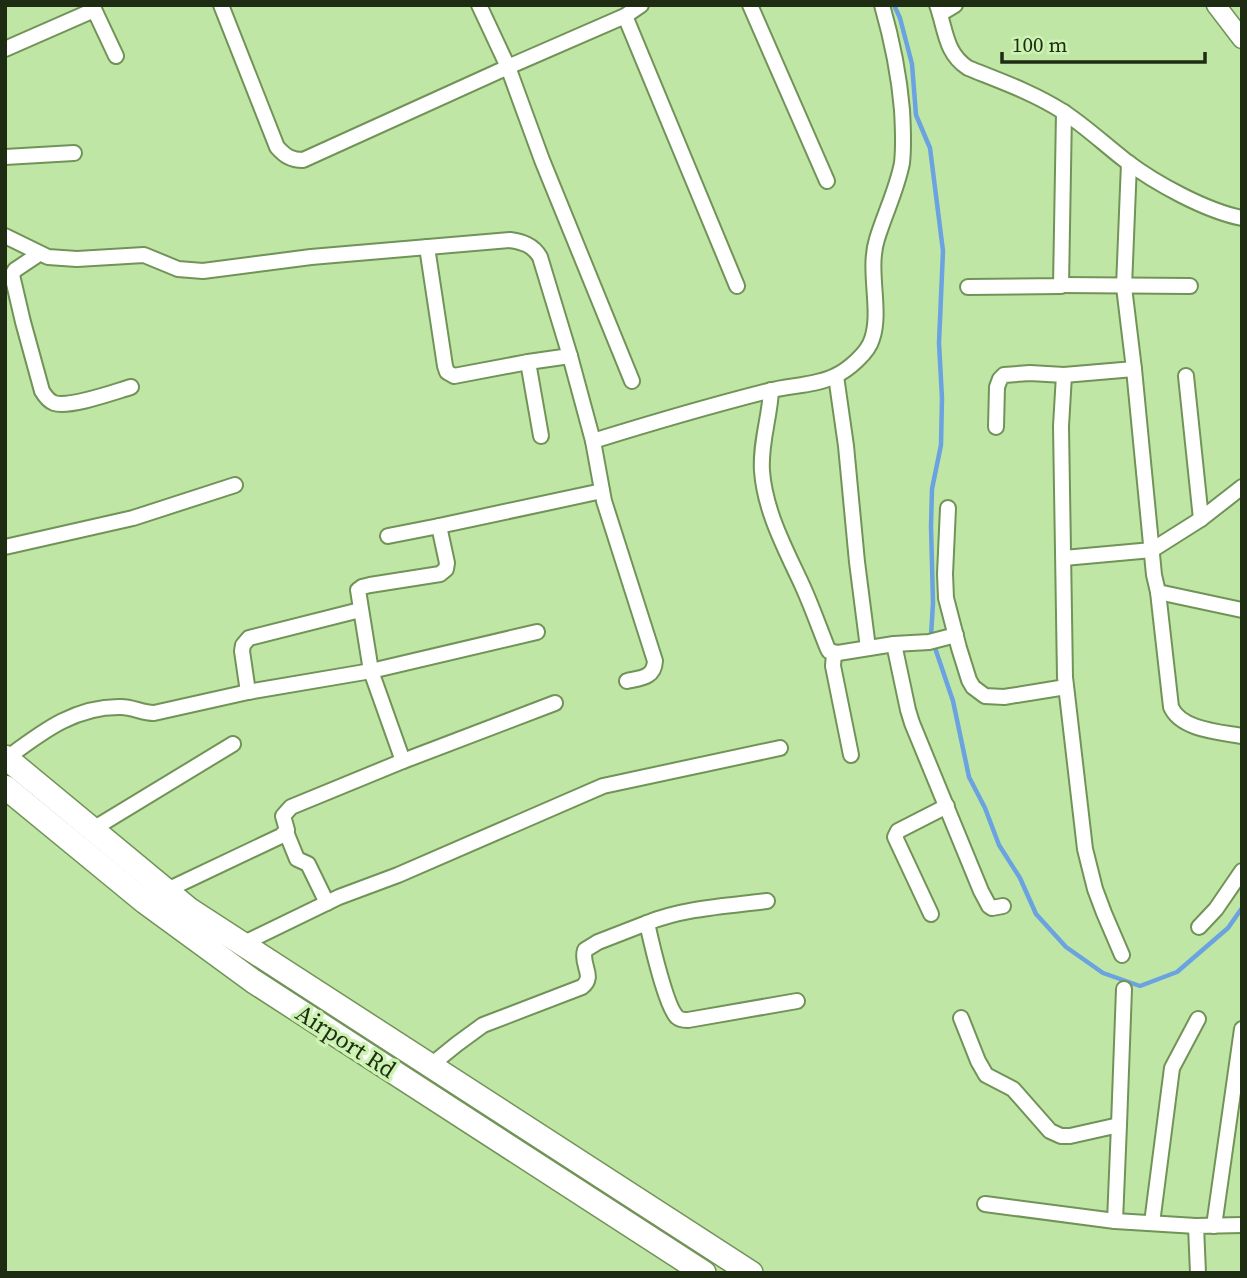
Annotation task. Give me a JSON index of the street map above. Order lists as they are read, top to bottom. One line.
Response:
{"streets":{"main road":["Airport Rd"]},"scale_bar":"100 m"}
